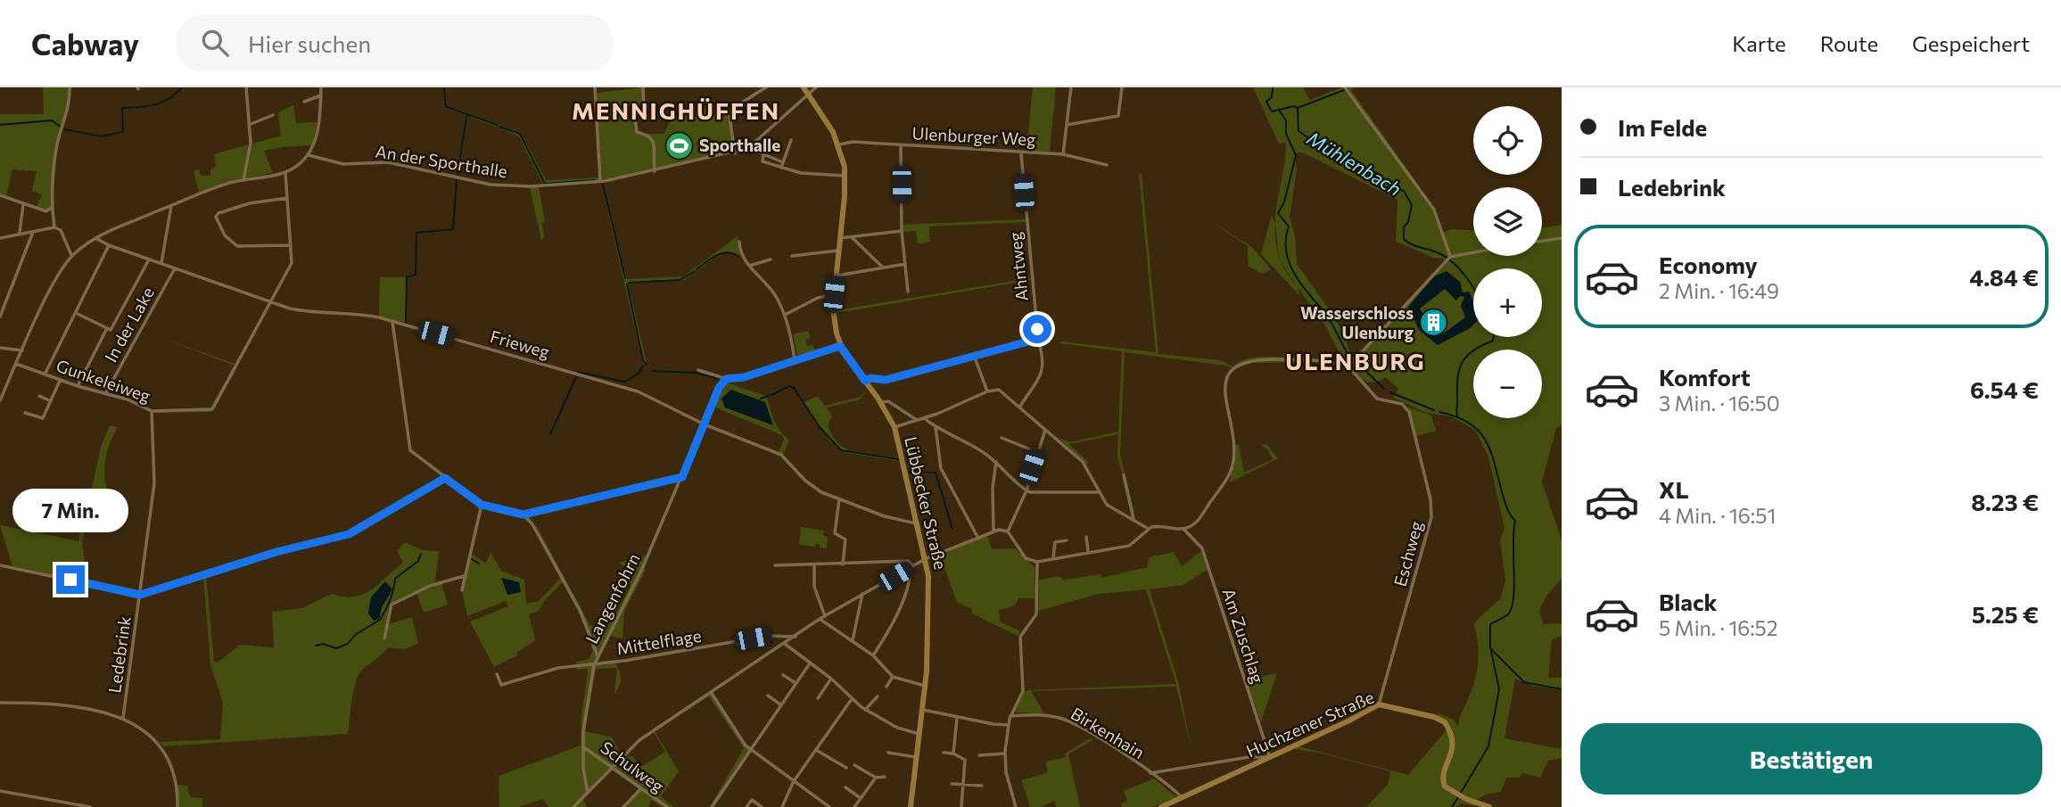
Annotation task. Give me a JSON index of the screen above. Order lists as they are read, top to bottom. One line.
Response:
{"streets":{"main road":["Lübbecker Straße","Huchzener Straße"],"street":["Ulenburger Weg","An der Sporthalle","Ahntweg","In der Lake","Frieweg","Gunkeleiweg","Eschweg","Langenfohrn","Am Zuschlag","Mittelflage","Ledebrink","Birkenhain","Schulweg"]},"crossings":[["Ulenburger Weg","Ahntweg"],["Ulenburger Weg","Lübbecker Straße"],["An der Sporthalle","Lübbecker Straße"],["In der Lake","Frieweg"],["In der Lake","Gunkeleiweg"],["Frieweg","Gunkeleiweg"],["Frieweg","Lübbecker Straße"],["Frieweg","Langenfohrn"],["Gunkeleiweg","Ledebrink"],["Eschweg","Huchzener Straße"],["Langenfohrn","Mittelflage"],["Langenfohrn","Schulweg"],["Am Zuschlag","Huchzener Straße"],["Huchzener Straße","Birkenhain"]],"districts":["MENNIGHÜFFEN","ULENBURG"],"water":["Mühlenbach"],"places":{"sports":["Sporthalle"],"building":["Wasserschloss Ulenburg"]},"page":{"header":"Cabway","search":"Hier suchen","nav":["Karte","Route","Gespeichert"],"banner":["Im Felde","Ledebrink"],"map_buttons":["+","−"],"list":[{"name":"Economy","note":"2 Min. · 16:49","value":"4.84 €"},{"name":"Komfort","note":"3 Min. · 16:50","value":"6.54 €"},{"name":"XL","note":"4 Min. · 16:51","value":"8.23 €"},{"name":"Black","note":"5 Min. · 16:52","value":"5.25 €"}],"bubble":"7 Min.","buttons":"Bestätigen"}}
